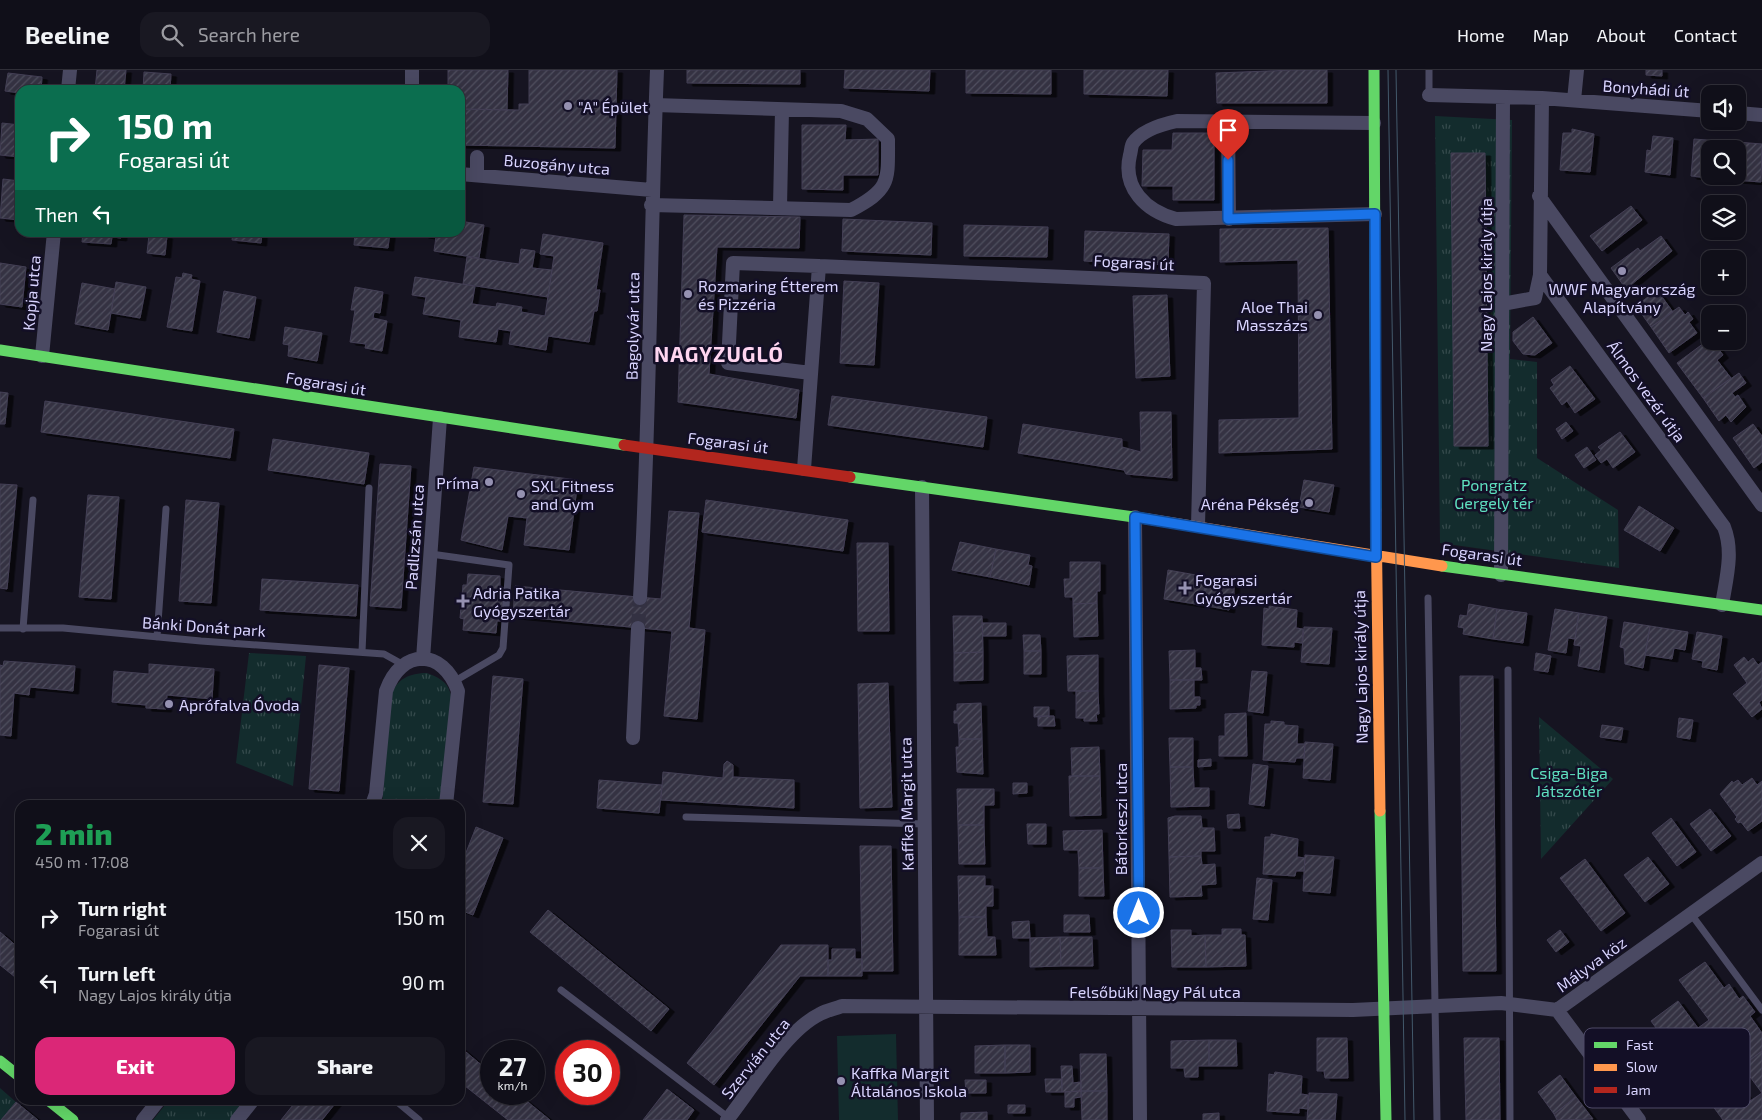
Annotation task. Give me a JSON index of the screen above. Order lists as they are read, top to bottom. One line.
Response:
{"streets":{"main road":["Fogarasi út","Nagy Lajos király útja"],"street":["Bonyhádi út","Buzogány utca","Kopja utca","Bagolyvár utca","Álmos vezér útja","Padlizsán utca","Kaffka Margit utca","Bátorkeszi utca","Mályva köz","Felsőbüki Nagy Pál utca","Szervián utca"],"lane":["Bánki Donát park"]},"crossings":[["Bonyhádi út","Nagy Lajos király útja"],["Buzogány utca","Bagolyvár utca"],["Fogarasi út","Nagy Lajos király útja"],["Fogarasi út","Kopja utca"],["Fogarasi út","Bagolyvár utca"],["Fogarasi út","Álmos vezér útja"],["Fogarasi út","Padlizsán utca"],["Fogarasi út","Kaffka Margit utca"],["Fogarasi út","Bátorkeszi utca"],["Nagy Lajos király útja","Mályva köz"],["Nagy Lajos király útja","Felsőbüki Nagy Pál utca"],["Kaffka Margit utca","Felsőbüki Nagy Pál utca"],["Kaffka Margit utca","Szervián utca"],["Bátorkeszi utca","Felsőbüki Nagy Pál utca"],["Mályva köz","Felsőbüki Nagy Pál utca"],["Felsőbüki Nagy Pál utca","Szervián utca"]],"districts":["NAGYZUGLÓ"],"parks":["Pongrátz Gergely tér","Csiga-Biga Játszótér"],"places":{"other":["\"A\" Épület","WWF Magyarország Alapítvány","Rozmaring Étterem és Pizzéria","Aloe Thai Masszázs","Príma","SXL Fitness and Gym","Aréna Pékség","Aprófalva Óvoda","Kaffka Margit Általános Iskola"],"health":["Fogarasi Gyógyszertár","Adria Patika Gyógyszertár"]},"legend":["Fast","Slow","Jam"],"page":{"header":"Beeline","search":"Search here","nav":["Home","Map","About","Contact"],"map_buttons":["+","−"],"turn":["150 m","Fogarasi út"],"then":"Then","heading":["2 min","450 m · 17:08"],"list":[{"name":"Turn right","note":"Fogarasi út","value":"150 m"},{"name":"Turn left","note":"Nagy Lajos király útja","value":"90 m"}],"buttons":["Exit","Share"],"speed":"27 km/h","limit":"30"}}
